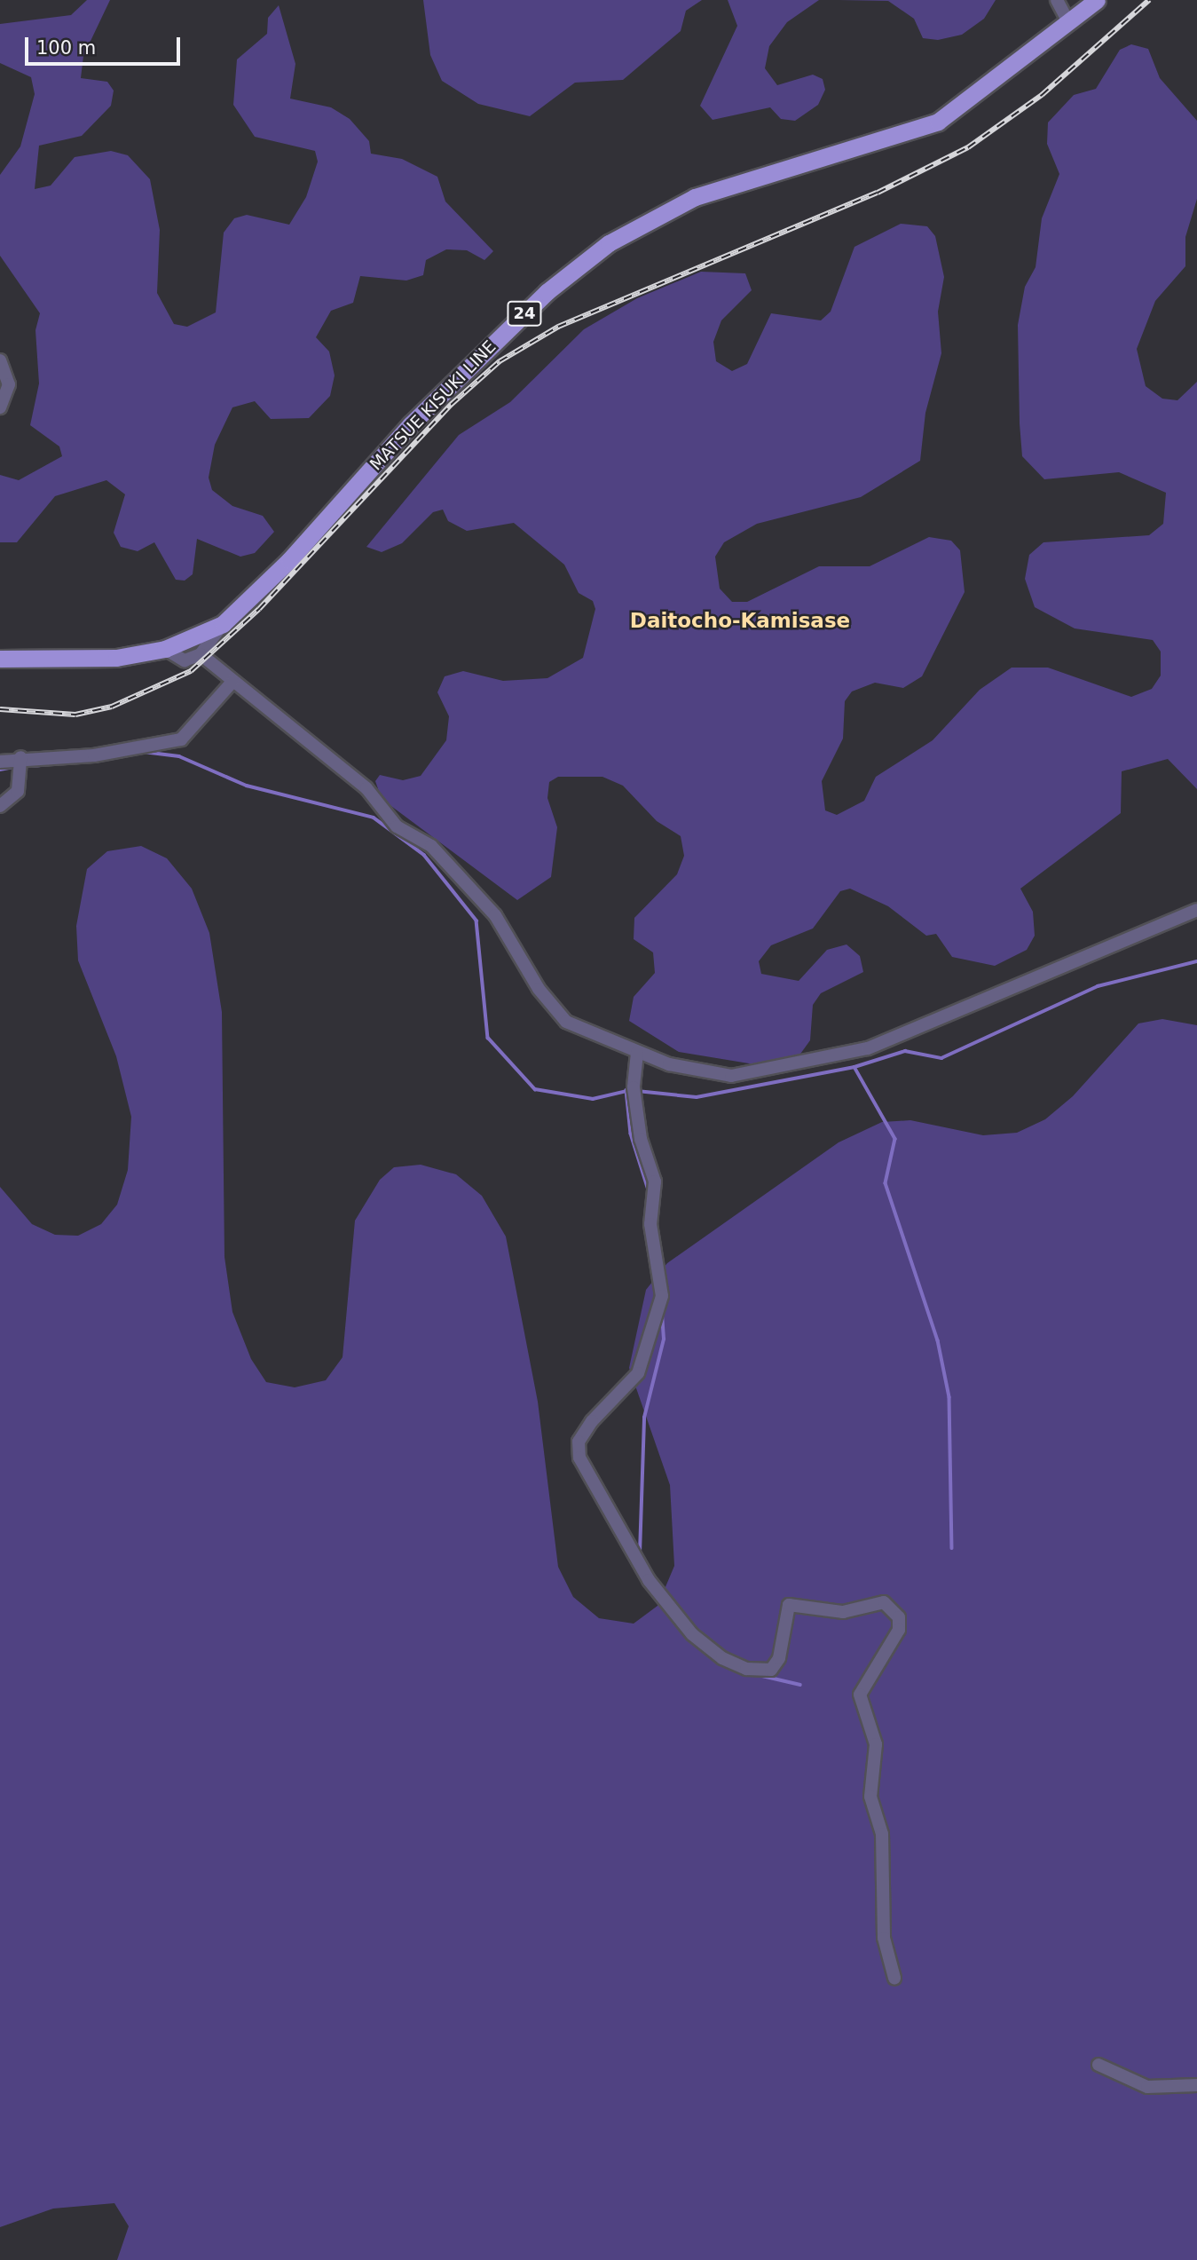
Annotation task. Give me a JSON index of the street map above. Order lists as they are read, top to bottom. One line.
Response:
{"streets":{"main road":["24","MATSUE KISUKI LINE"]},"districts":["Daitocho-Kamisase"],"scale_bar":"100 m"}
